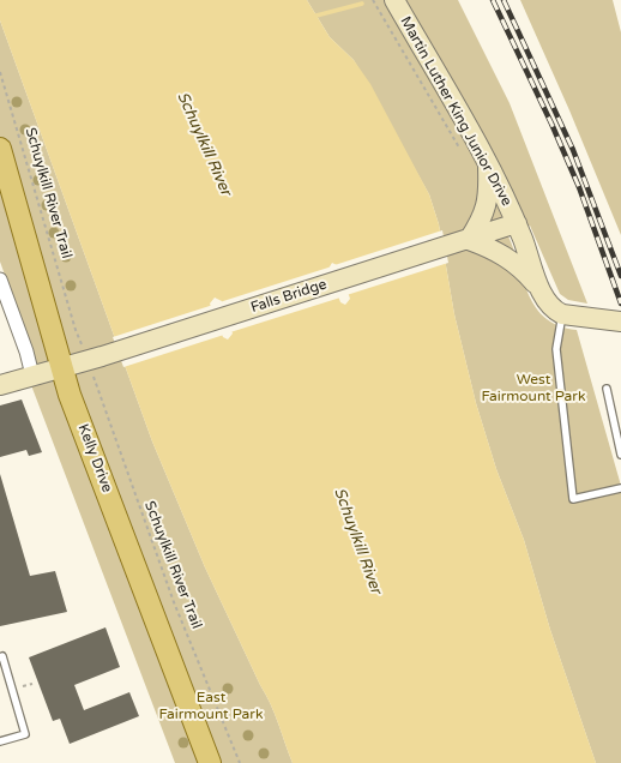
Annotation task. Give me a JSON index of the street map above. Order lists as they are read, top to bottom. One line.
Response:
{"streets":{"main road":["Martin Luther King Junior Drive","Falls Bridge","Kelly Drive"],"path":["Schuylkill River Trail"]},"crossings":[["Martin Luther King Junior Drive","Falls Bridge"],["Falls Bridge","Kelly Drive"]],"water":["Schuylkill River"],"parks":["West Fairmount Park","East Fairmount Park"]}
